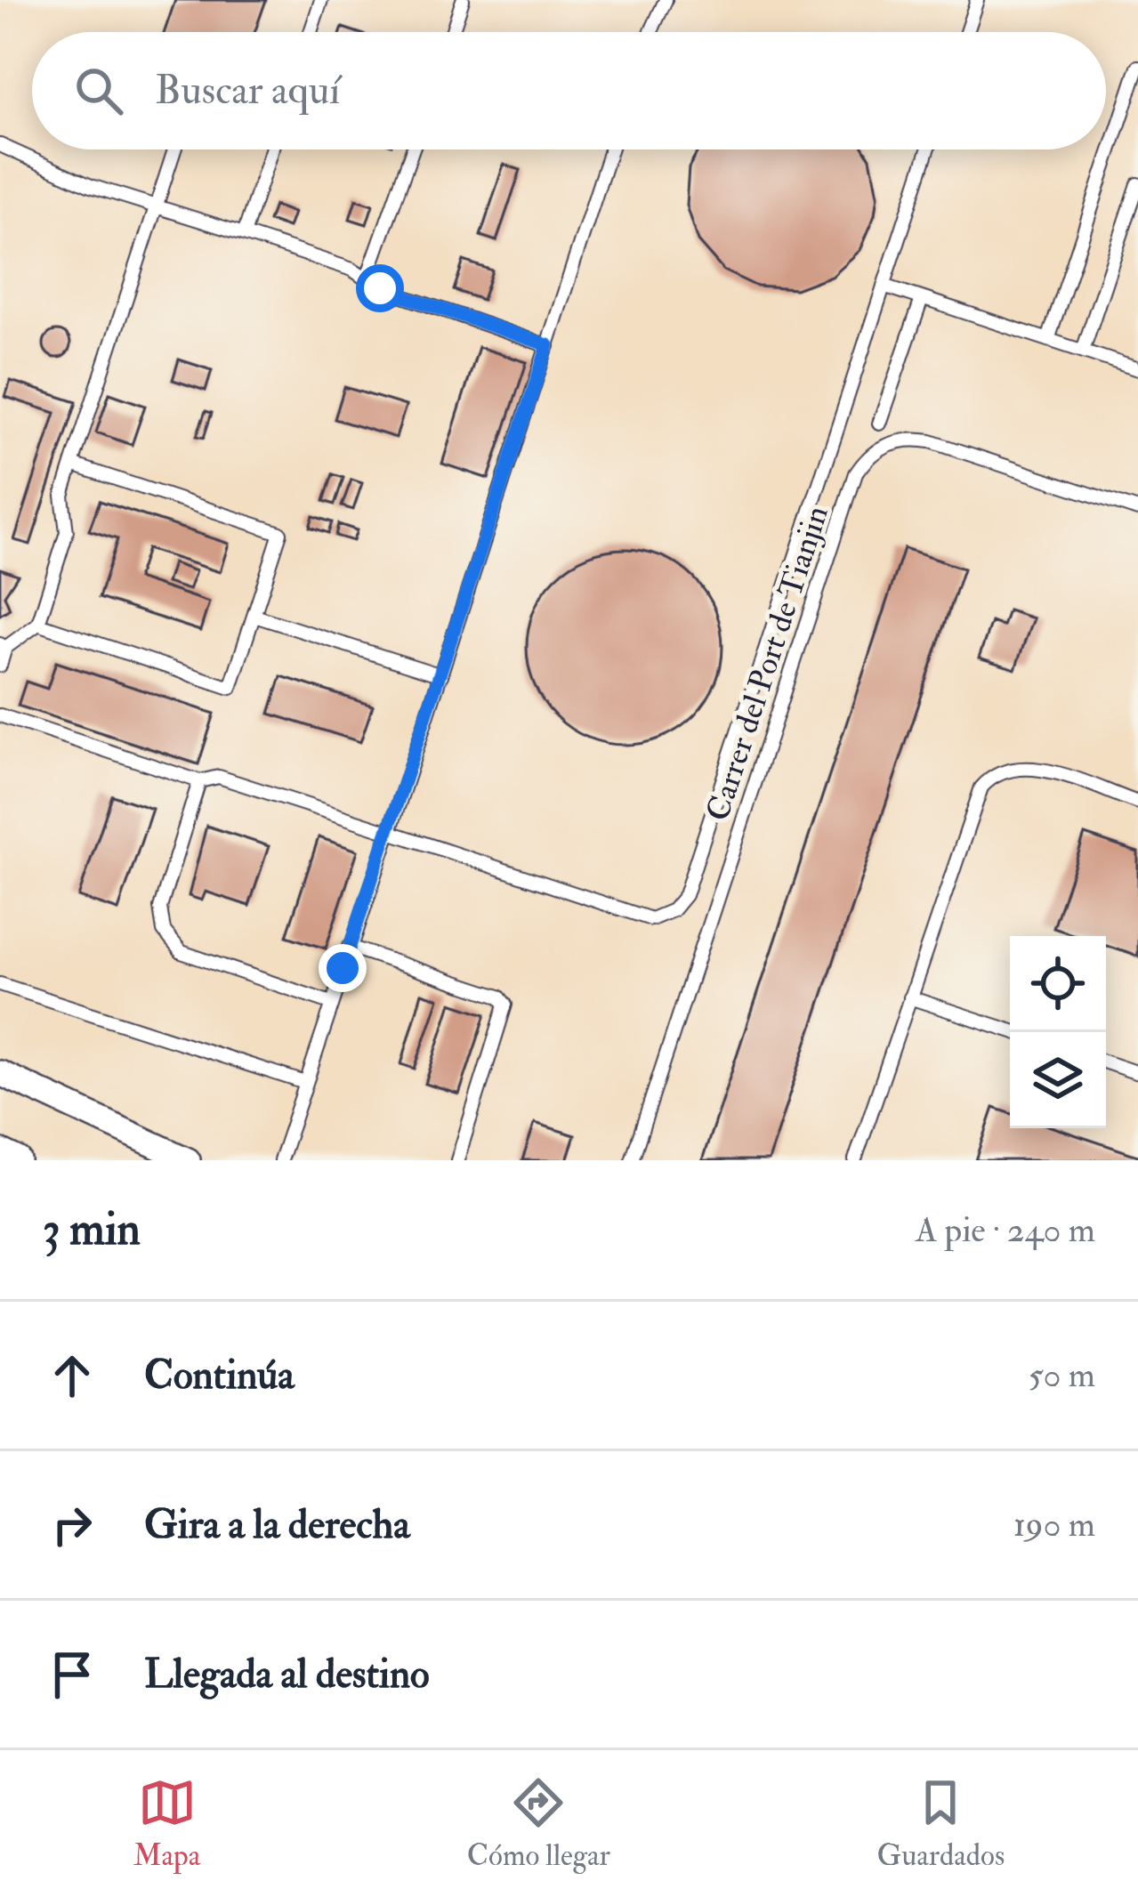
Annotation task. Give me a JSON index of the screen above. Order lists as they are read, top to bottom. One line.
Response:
{"streets":{"lane":["Carrer del Port de Tianjin"]},"page":{"search":"Buscar aquí","heading":["3 min","A pie · 240 m"],"list":[["Continúa","50 m"],["Gira a la derecha","190 m"],"Llegada al destino"],"nav":["Mapa","Cómo llegar","Guardados"]}}
